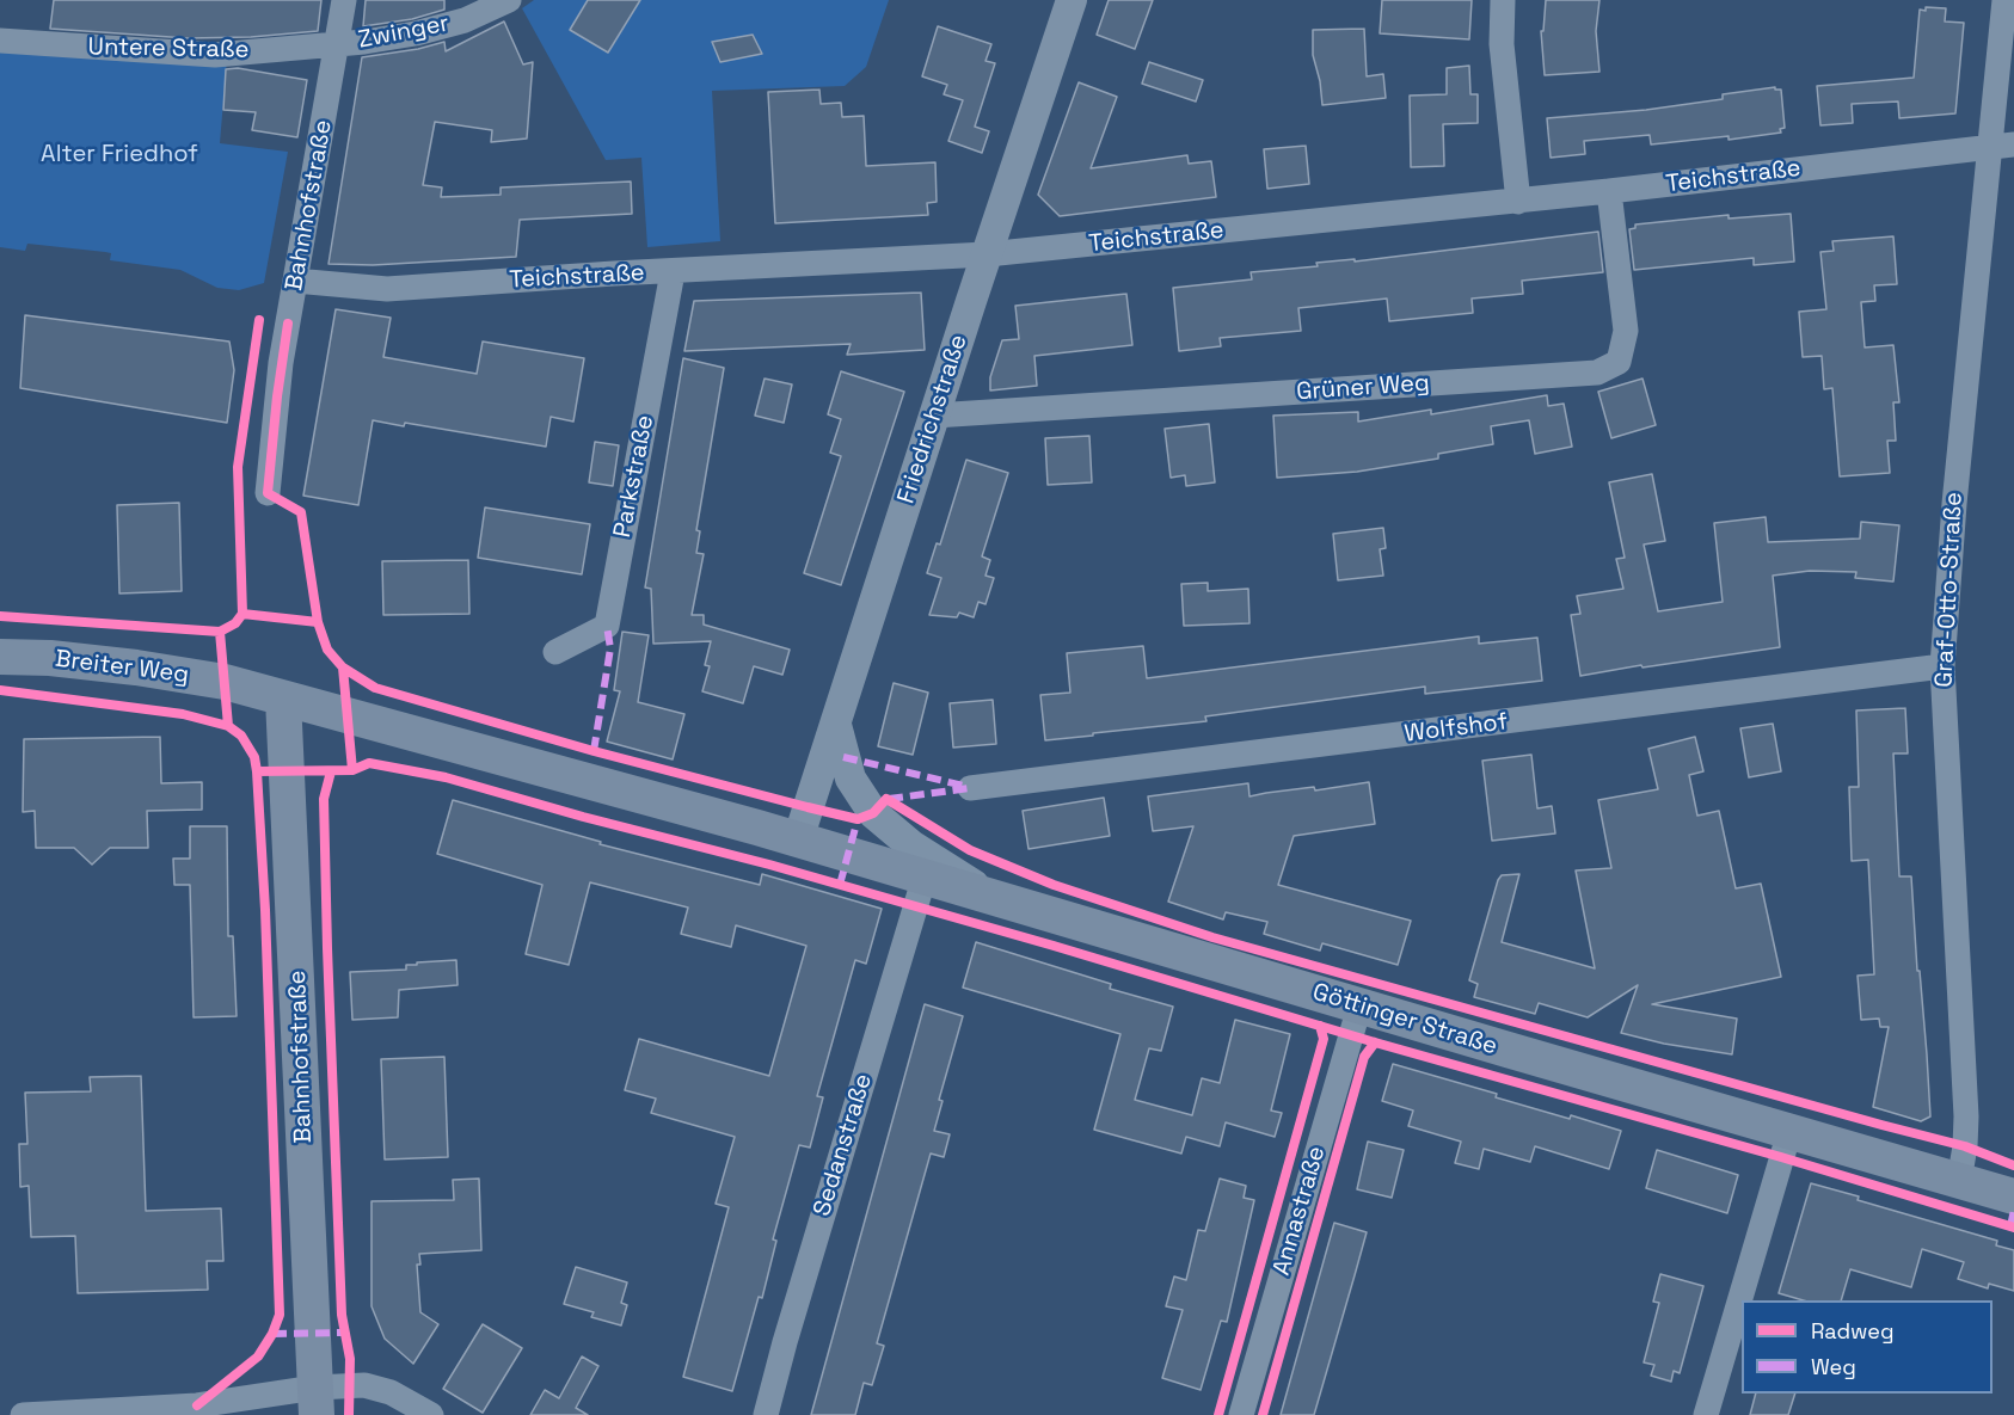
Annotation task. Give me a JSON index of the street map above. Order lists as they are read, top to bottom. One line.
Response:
{"streets":{"main road":["Bahnhofstraße","Breiter Weg","Göttinger Straße"],"street":["Zwinger","Untere Straße","Teichstraße","Grüner Weg","Friedrichstraße","Parkstraße","Graf-Otto-Straße","Wolfshof","Sedanstraße","Annastraße"]},"crossings":[["Zwinger","Untere Straße"],["Zwinger","Bahnhofstraße"],["Untere Straße","Bahnhofstraße"],["Teichstraße","Bahnhofstraße"],["Teichstraße","Grüner Weg"],["Teichstraße","Friedrichstraße"],["Teichstraße","Parkstraße"],["Teichstraße","Graf-Otto-Straße"],["Bahnhofstraße","Breiter Weg"],["Grüner Weg","Friedrichstraße"],["Friedrichstraße","Breiter Weg"],["Friedrichstraße","Göttinger Straße"],["Graf-Otto-Straße","Wolfshof"],["Graf-Otto-Straße","Göttinger Straße"],["Breiter Weg","Göttinger Straße"],["Göttinger Straße","Sedanstraße"],["Göttinger Straße","Annastraße"]],"parks":["Alter Friedhof"],"legend":["Radweg","Weg"]}
